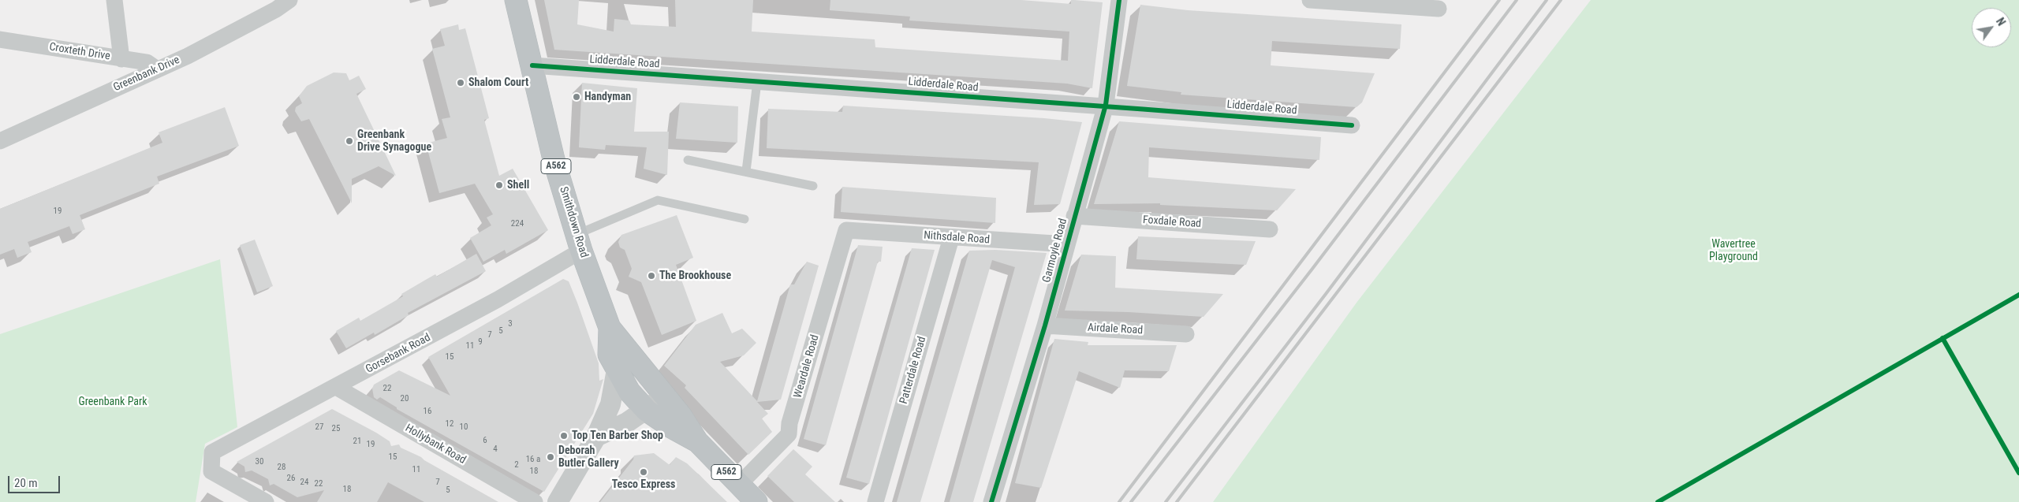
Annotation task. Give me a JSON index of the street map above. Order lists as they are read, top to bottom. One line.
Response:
{"streets":{"highway":["A562","Smithdown Road"],"street":["Croxteth Drive","Lidderdale Road","Greenbank Drive","Foxdale Road","Nithsdale Road","Garmoyle Road","Airdale Road","Gorsebank Road","Weardale Road","Patterdale Road","Hollybank Road"]},"crossings":[["Croxteth Drive","Greenbank Drive"],["Lidderdale Road","Smithdown Road"],["Lidderdale Road","Garmoyle Road"],["Smithdown Road","Gorsebank Road"],["Smithdown Road","Weardale Road"],["Foxdale Road","Garmoyle Road"],["Nithsdale Road","Garmoyle Road"],["Nithsdale Road","Weardale Road"],["Nithsdale Road","Patterdale Road"],["Garmoyle Road","Airdale Road"],["Gorsebank Road","Hollybank Road"]],"parks":["Wavertree Playground","Greenbank Park"],"places":["Shalom Court","Handyman","Greenbank Drive Synagogue","Shell","The Brookhouse","Top Ten Barber Shop","Deborah Butler Gallery","Tesco Express"],"house_numbers":["19","224","3","5","7","9","11","15","22","20","16","12","27","10","25","6","21","19","4","15","16 a","30","2","28","11","18","26","24","7","22","18","5"],"scale_bar":"20 m","north":"top right"}
